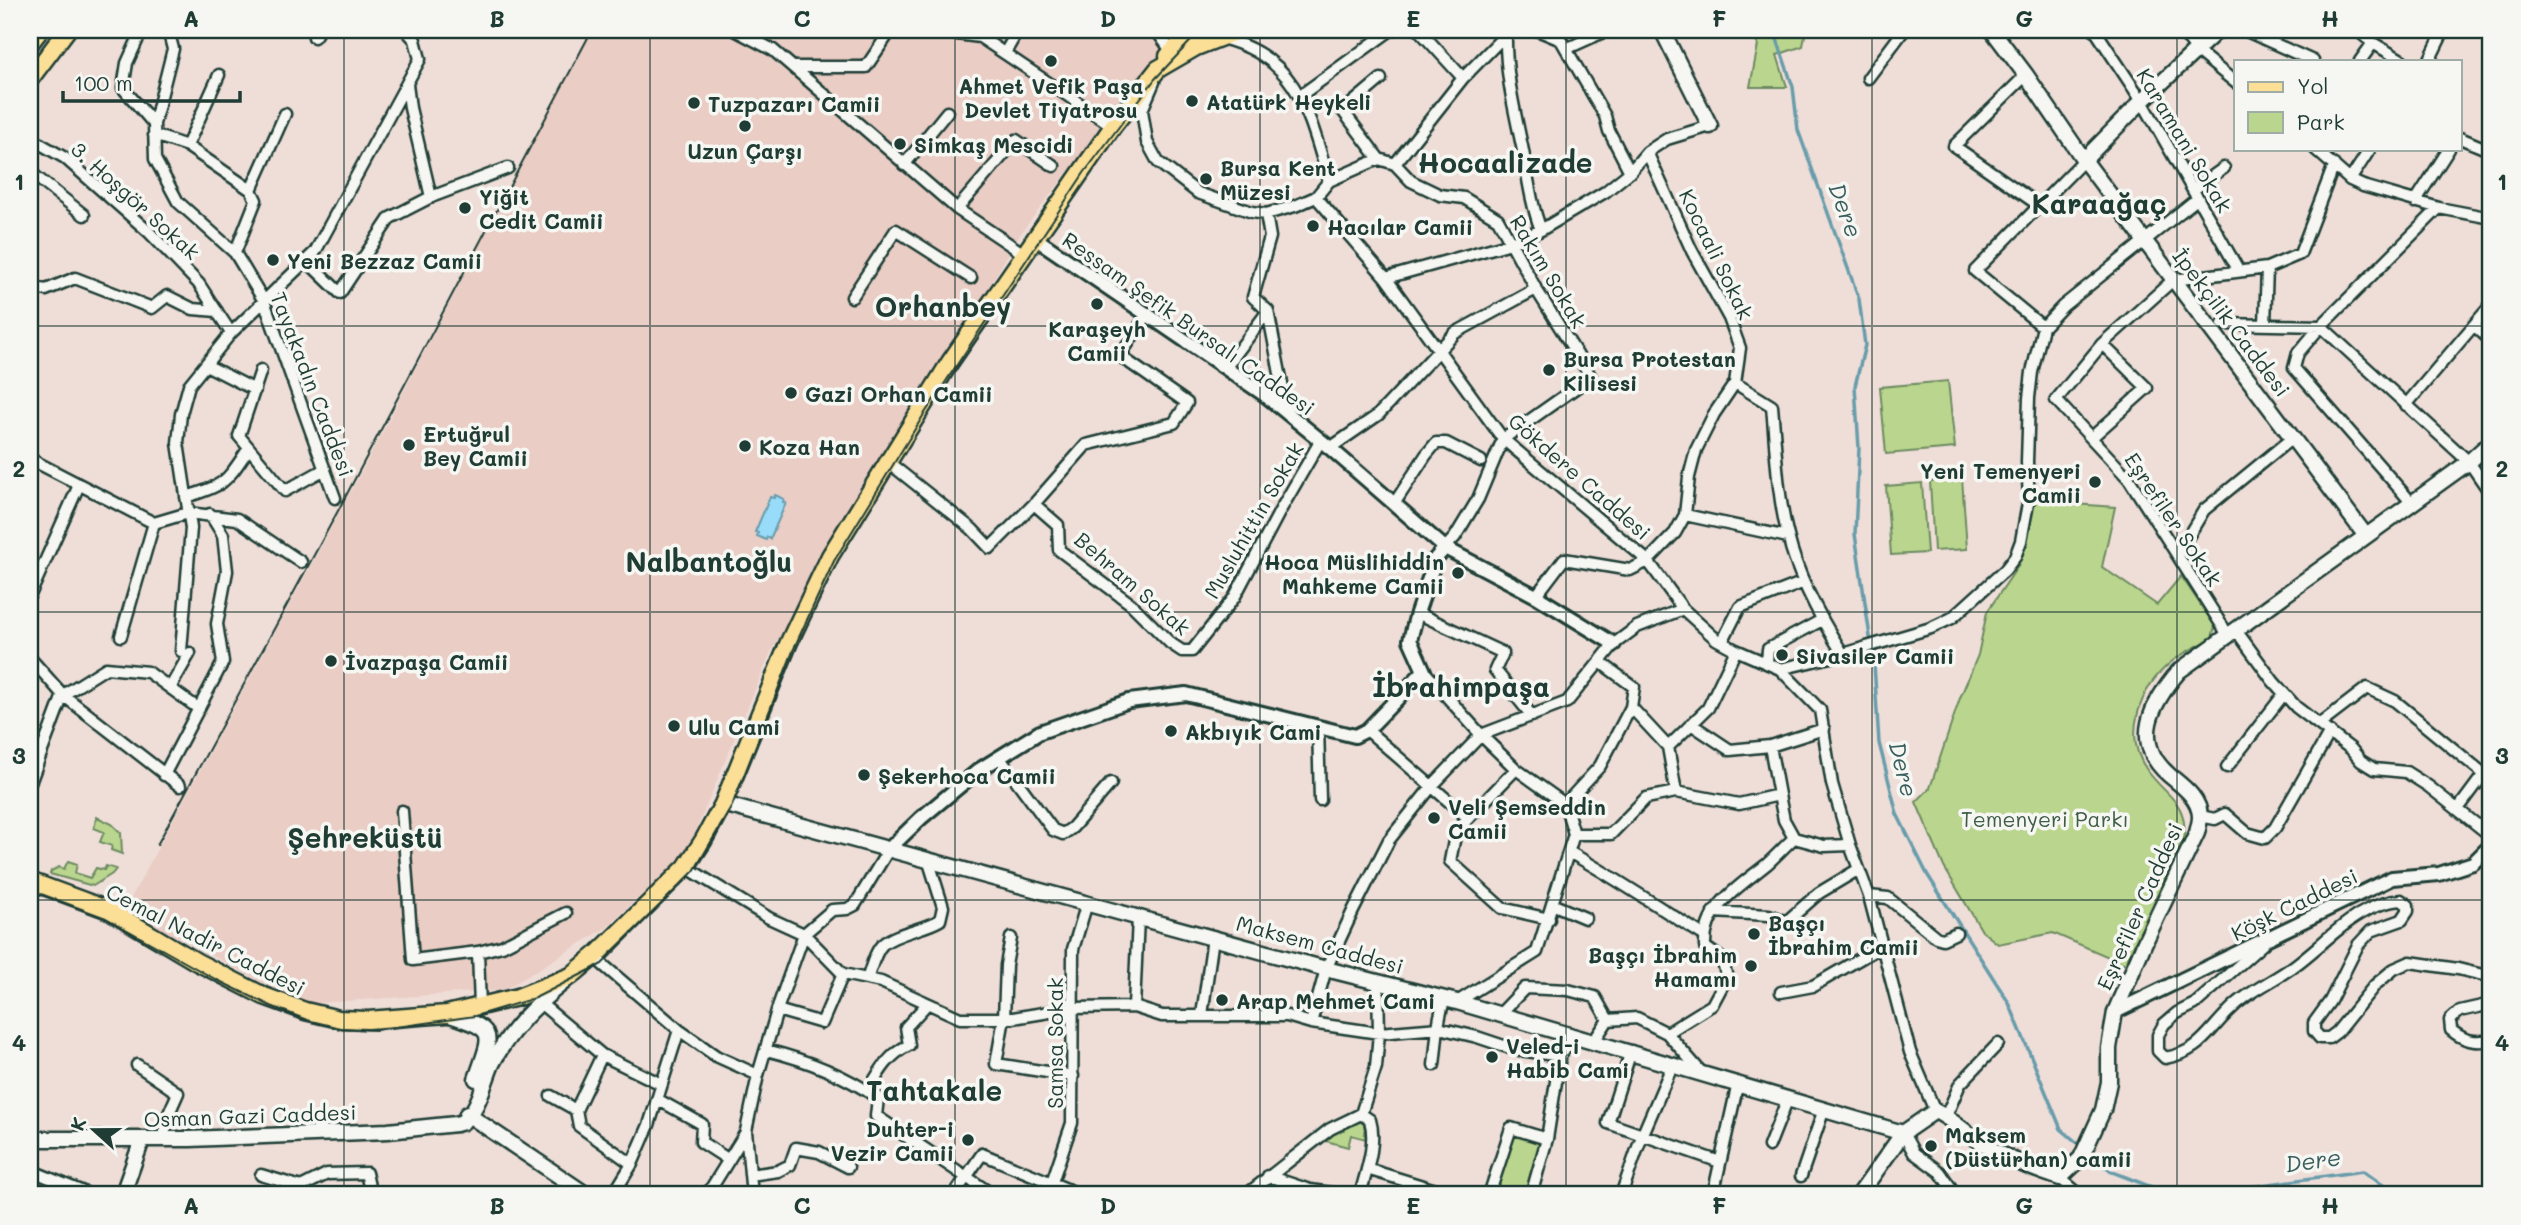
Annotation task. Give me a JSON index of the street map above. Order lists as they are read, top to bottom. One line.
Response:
{"streets":{"main road":["İpekçilik Caddesi","Eşrefiler Caddesi","Cemal Nadir Caddesi","Maksem Caddesi","Osman Gazi Caddesi"],"street":["Karamani Sokak","3. Hoşgör Sokak","Kocaali Sokak","Rakım Sokak","Ressam Şefik Bursalı Caddesi","Tayakadın Caddesi","Gökdere Caddesi","Eşrefiler Sokak","Musluhittin Sokak","Behram Sokak","Köşk Caddesi","Samsa Sokak"]},"crossings":[["Kocaali Sokak","Gökdere Caddesi"],["Rakım Sokak","Gökdere Caddesi"],["İpekçilik Caddesi","Eşrefiler Sokak"],["İpekçilik Caddesi","Eşrefiler Caddesi"],["Ressam Şefik Bursalı Caddesi","Musluhittin Sokak"],["Ressam Şefik Bursalı Caddesi","Cemal Nadir Caddesi"],["Gökdere Caddesi","Cemal Nadir Caddesi"],["Eşrefiler Sokak","Eşrefiler Caddesi"],["Musluhittin Sokak","Behram Sokak"],["Köşk Caddesi","Eşrefiler Caddesi"],["Cemal Nadir Caddesi","Maksem Caddesi"],["Maksem Caddesi","Samsa Sokak"]],"districts":["Hocaalizade","Karaağaç","Orhanbey","Nalbantoğlu","İbrahimpaşa","Şehreküstü","Tahtakale"],"water":["Dere"],"parks":["Temenyeri Parkı"],"places":["Ahmet Vefik Paşa Devlet Tiyatrosu","Atatürk Heykeli","Tuzpazarı Camii","Uzun Çarşı","Simkaş Mescidi","Bursa Kent Müzesi","Yiğit Cedit Camii","Hacılar Camii","Yeni Bezzaz Camii","Karaşeyh Camii","Bursa Protestan Kilisesi","Gazi Orhan Camii","Ertuğrul Bey Camii","Koza Han","Yeni Temenyeri Camii","Hoca Müslihiddin Mahkeme Camii","Sivasiler Camii","İvazpaşa Camii","Ulu Cami","Akbıyık Cami","Şekerhoca Camii","Veli Şemseddin Camii","Başçı İbrahim Camii","Başçı İbrahim Hamamı","Arap Mehmet Cami","Veled-i Habib Cami","Duhter-i Vezir Camii","Maksem (Düstürhan) camii"],"legend":["Yol","Park"],"scale_bar":"100 m","north":"left","grid":{"columns":["A","B","C","D","E","F","G","H"],"rows":["1","2","3","4"]}}
